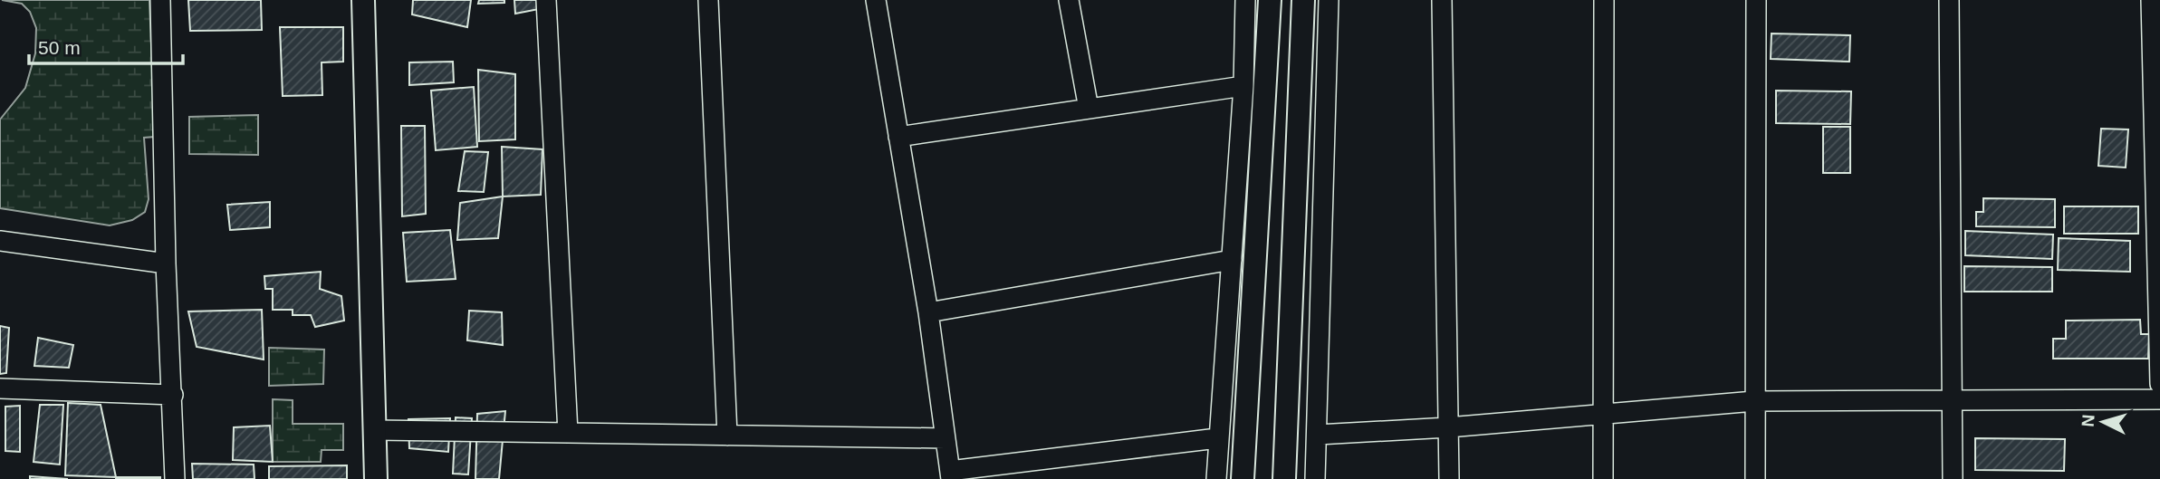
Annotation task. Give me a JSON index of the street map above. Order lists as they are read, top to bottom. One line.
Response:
{"scale_bar":"50 m","north":"left"}
